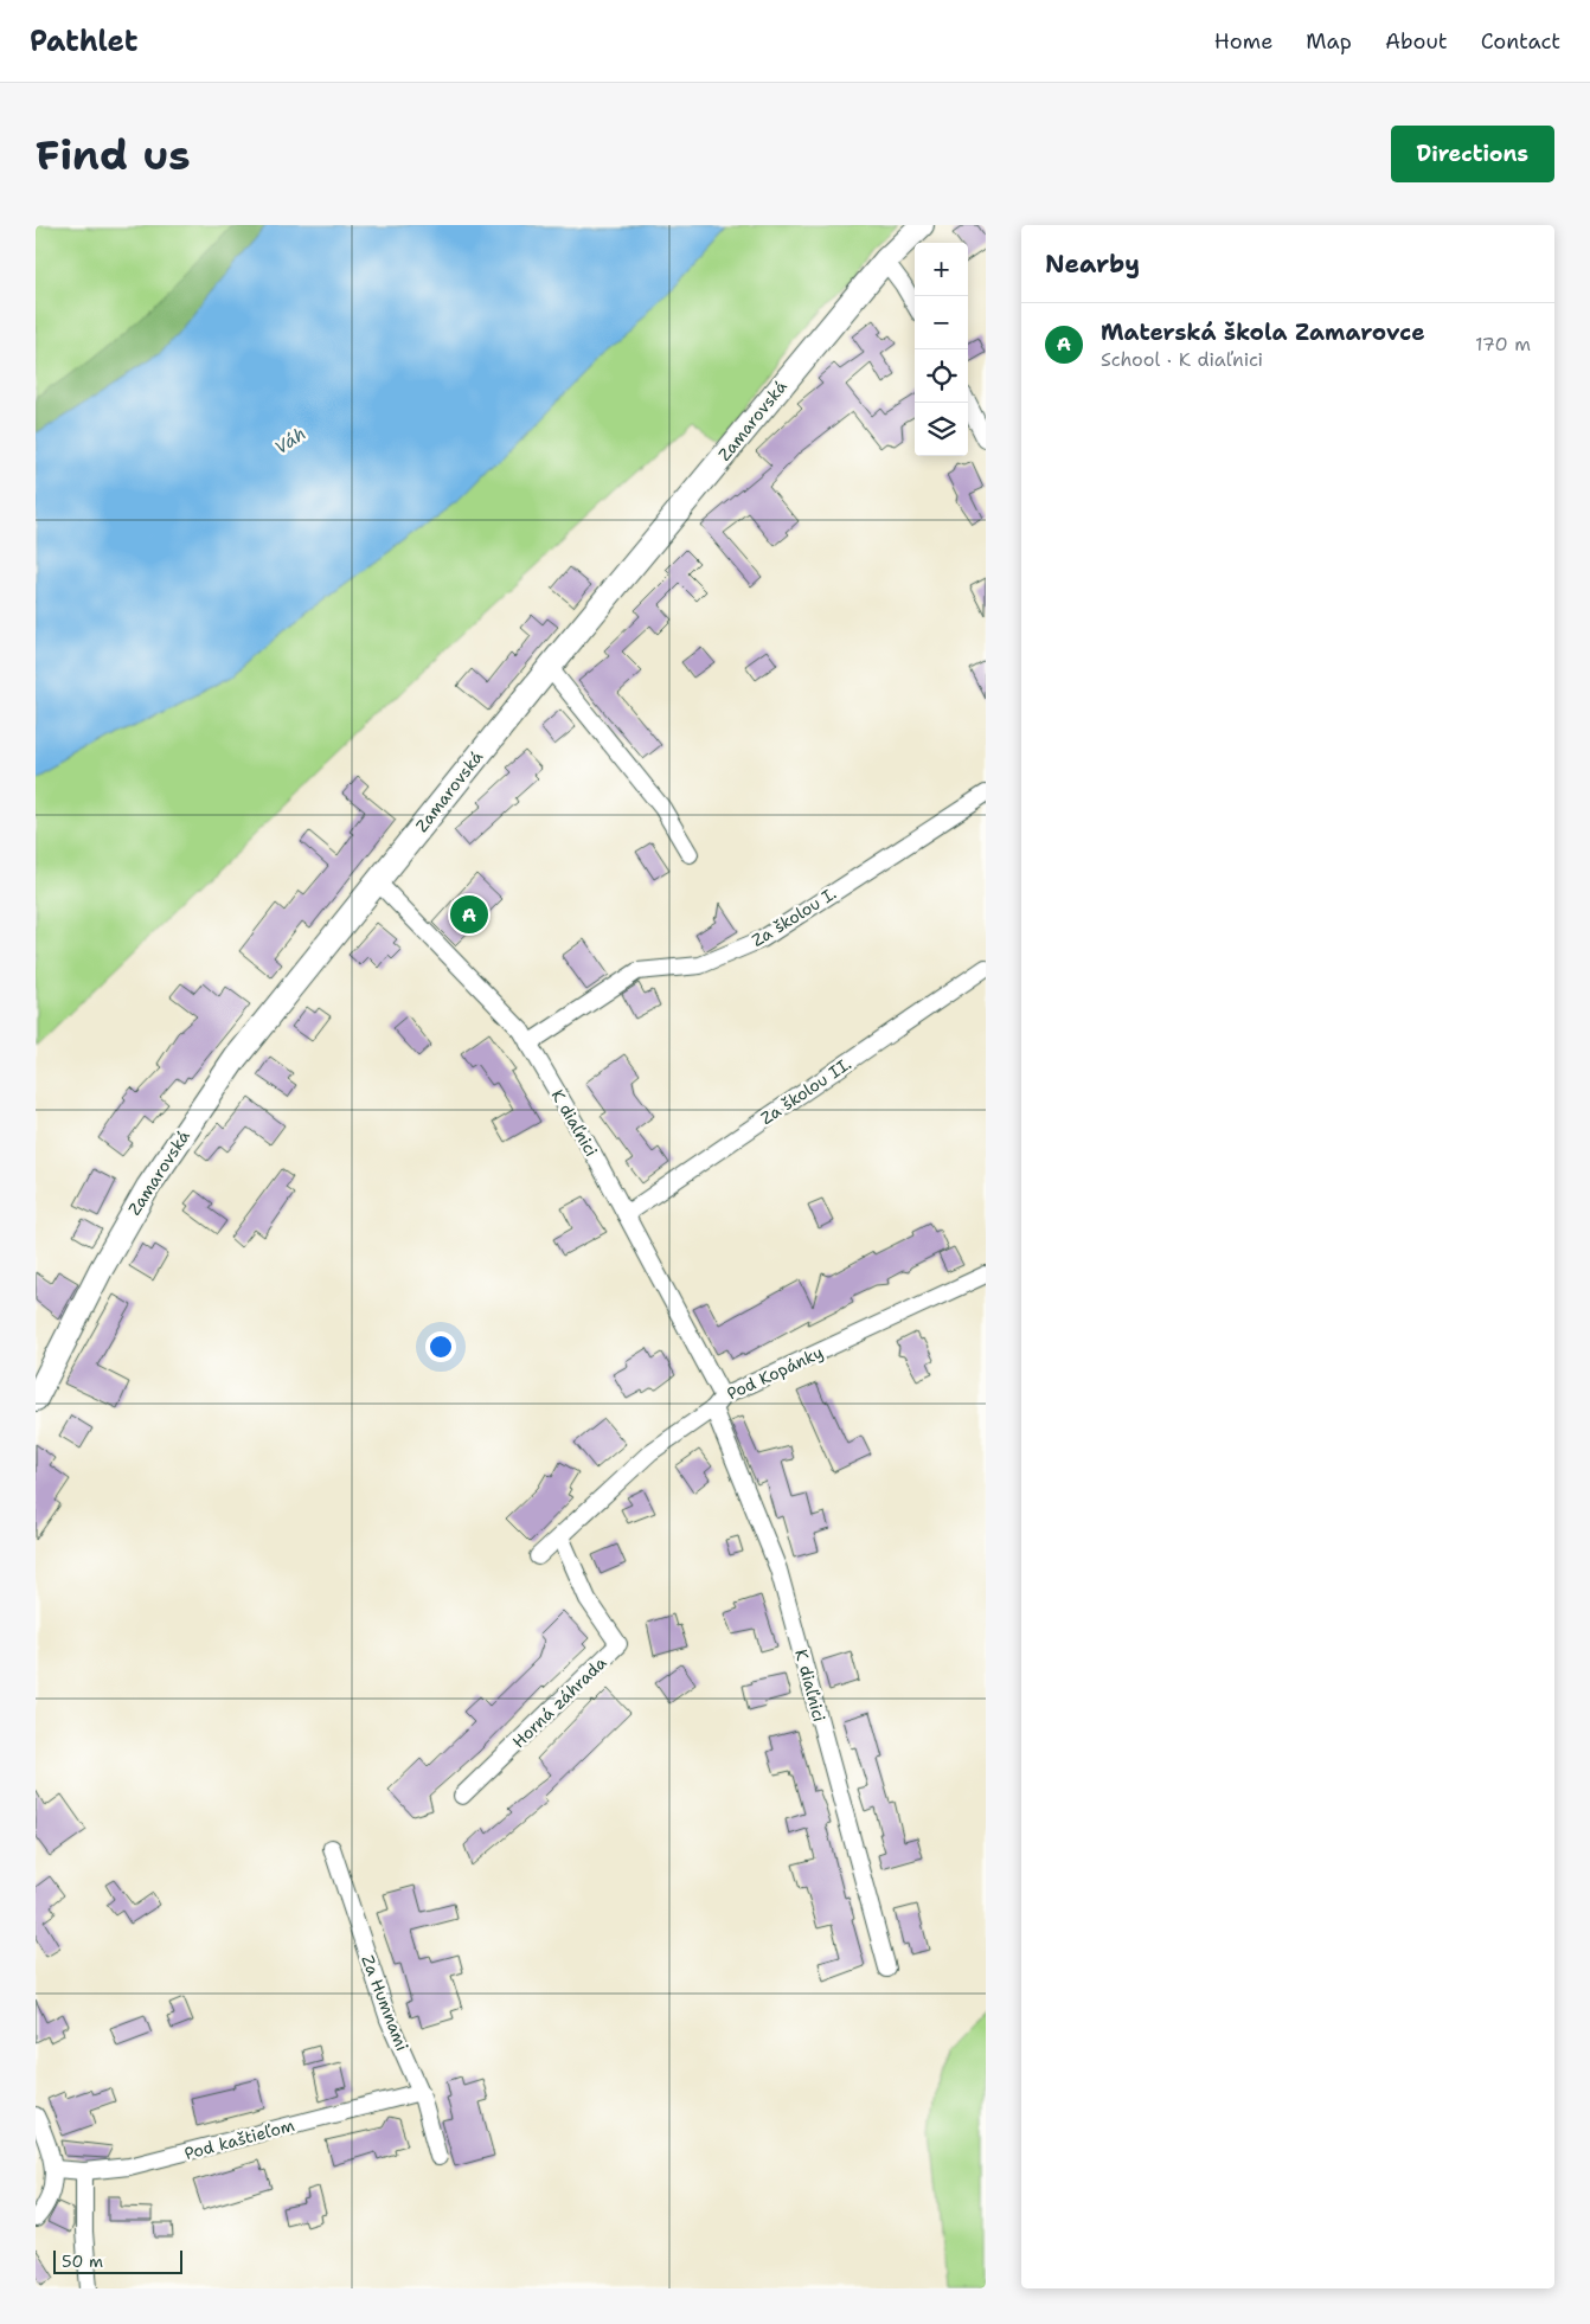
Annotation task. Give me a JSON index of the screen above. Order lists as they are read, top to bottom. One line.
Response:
{"streets":{"main road":["Zamarovská"],"street":["Za školou I.","Za školou II.","K diaľnici","Pod Kopánky","Horná záhrada","Za Humnami","Pod kaštieľom"]},"crossings":[["Zamarovská","K diaľnici"],["Za školou I.","K diaľnici"],["Za školou II.","K diaľnici"],["K diaľnici","Pod Kopánky"],["Pod Kopánky","Horná záhrada"],["Za Humnami","Pod kaštieľom"]],"water":["Váh"],"scale_bar":"50 m","page":{"header":"Pathlet","nav":["Home","Map","About","Contact"],"buttons":"Directions","title":"Find us","heading":"Nearby","map_buttons":["+","−"],"list":[{"mark":"A","name":"Materská škola Zamarovce","note":"School · K diaľnici","value":"170 m"}],"pins":"A","scale":"50 m"}}
